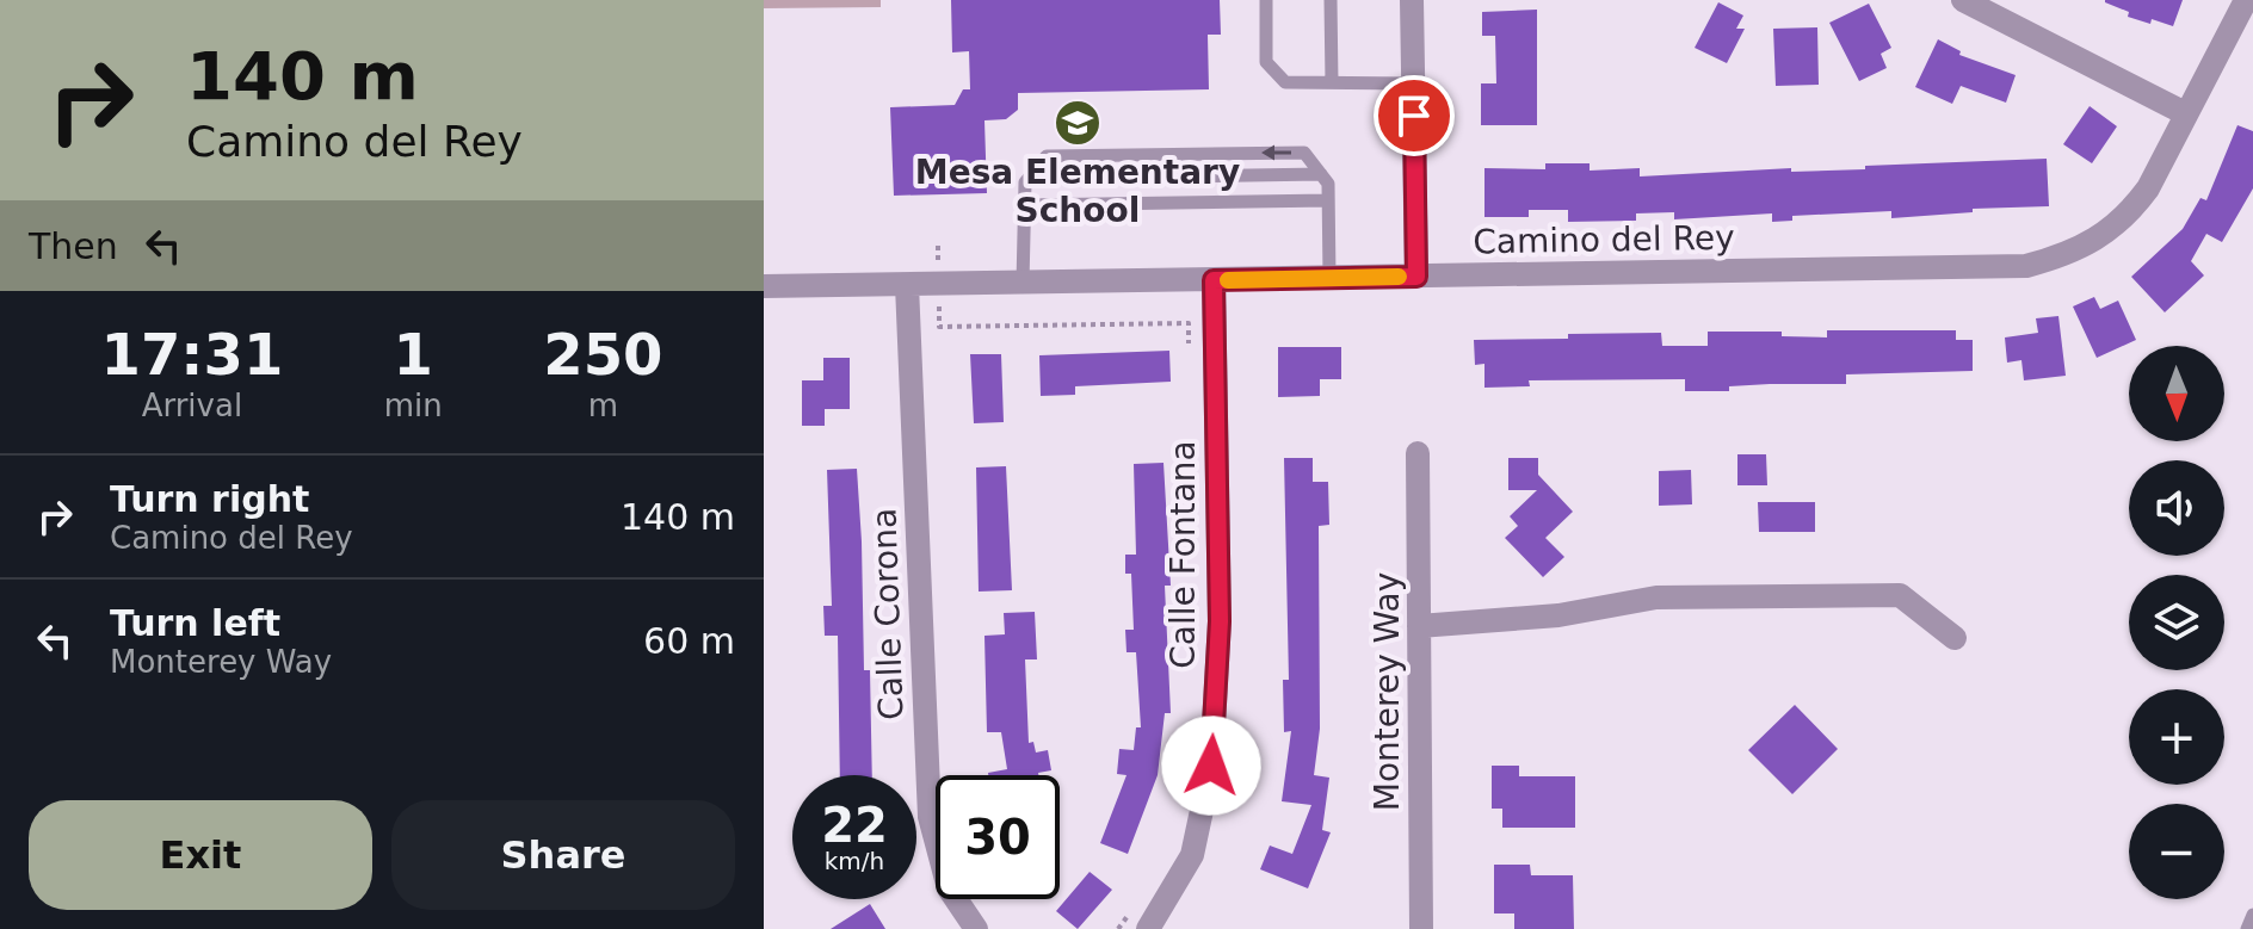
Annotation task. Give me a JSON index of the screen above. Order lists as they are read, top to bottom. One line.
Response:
{"streets":{"street":["Camino del Rey","Calle Fontana","Calle Corona","Monterey Way"]},"crossings":[["Camino del Rey","Calle Fontana"],["Camino del Rey","Calle Corona"]],"places":{"school or university":["Mesa Elementary School"]},"north":"bottom","page":{"turn":["140 m","Camino del Rey"],"then":"Then","eta":["17:31","Arrival","1","min","250","m"],"map_buttons":["+","−"],"list":[{"name":"Turn right","note":"Camino del Rey","value":"140 m"},{"name":"Turn left","note":"Monterey Way","value":"60 m"}],"speed":"22 km/h","limit":"30","buttons":["Exit","Share"]}}
